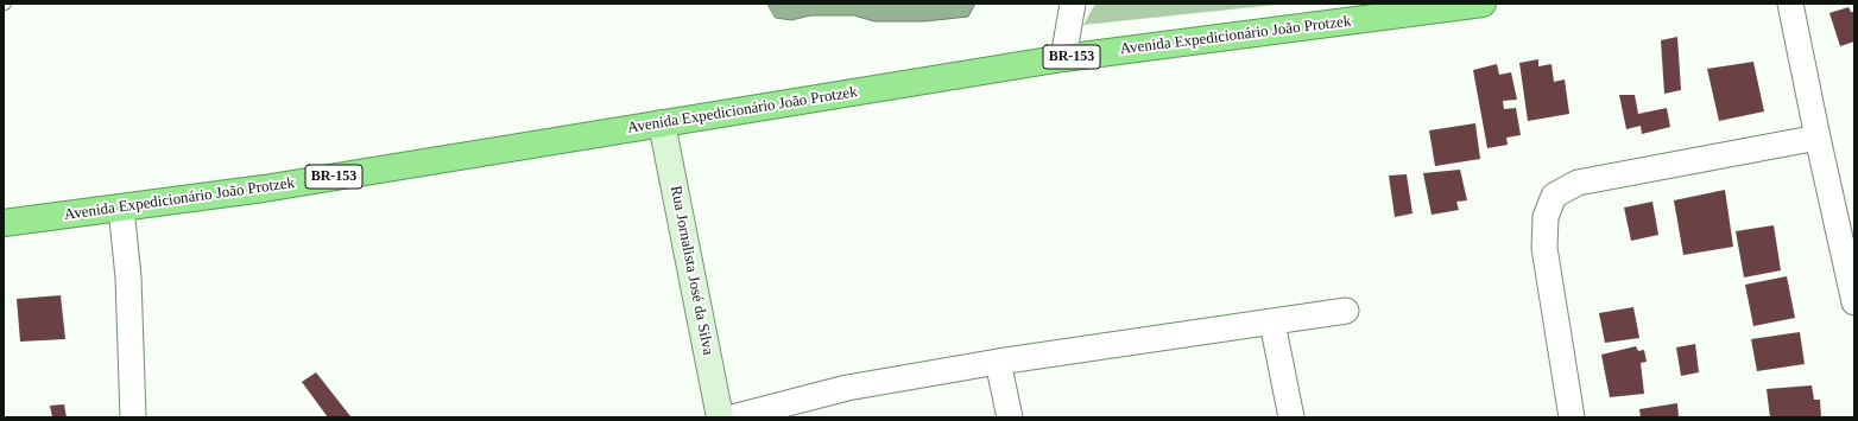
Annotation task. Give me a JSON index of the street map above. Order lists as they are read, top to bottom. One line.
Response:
{"streets":{"highway":["Avenida Expedicionário João Protzek","BR-153"],"main road":["Rua Jornalista José da Silva"]},"crossings":[["Avenida Expedicionário João Protzek","Rua Jornalista José da Silva"]]}
